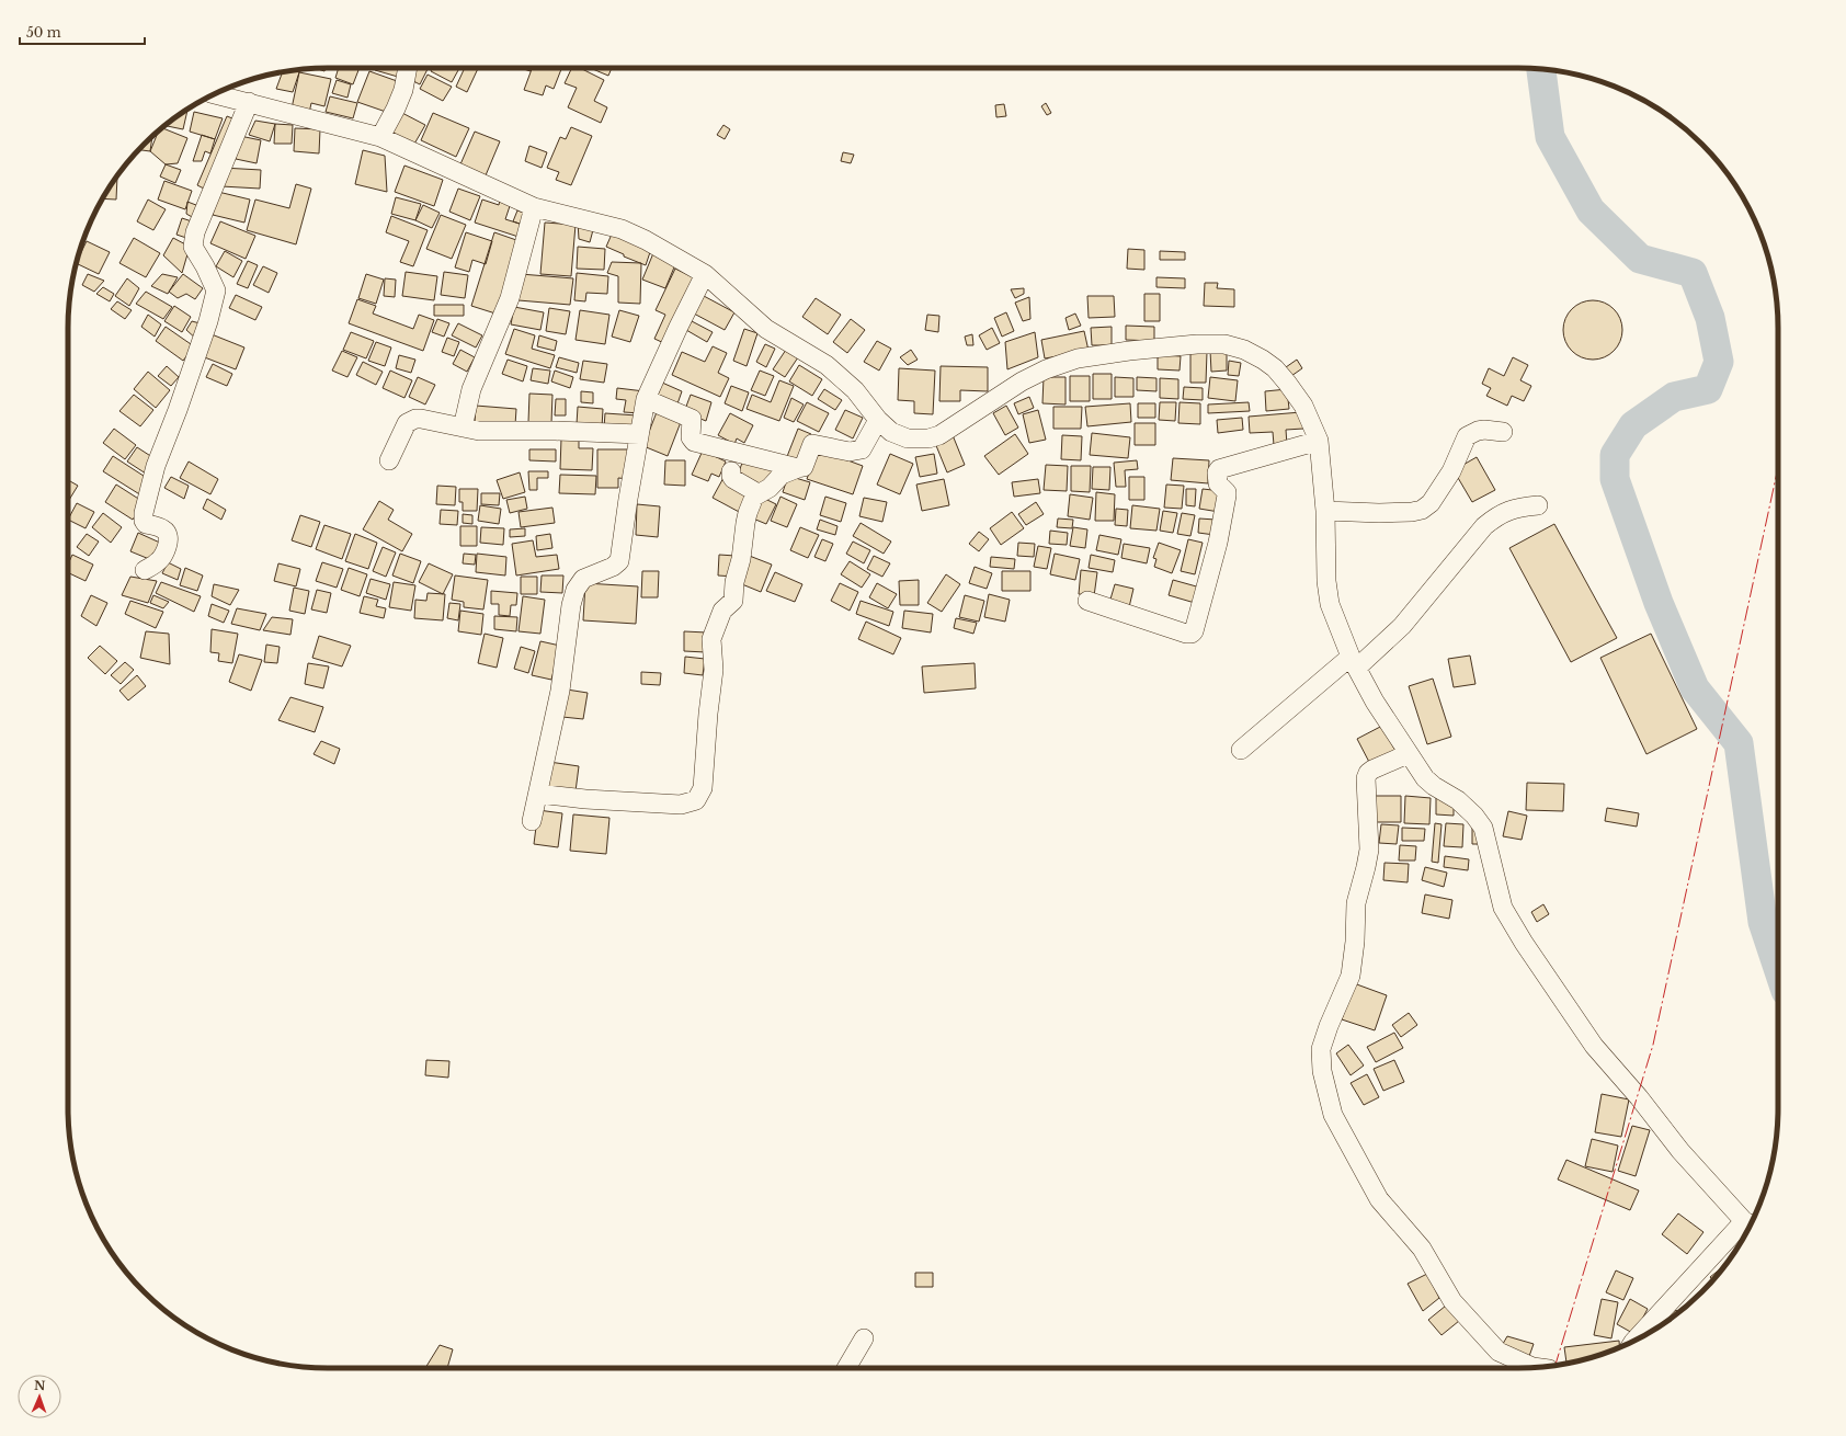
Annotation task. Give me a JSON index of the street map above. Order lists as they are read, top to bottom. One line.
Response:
{"scale_bar":"50 m","north":"top"}
